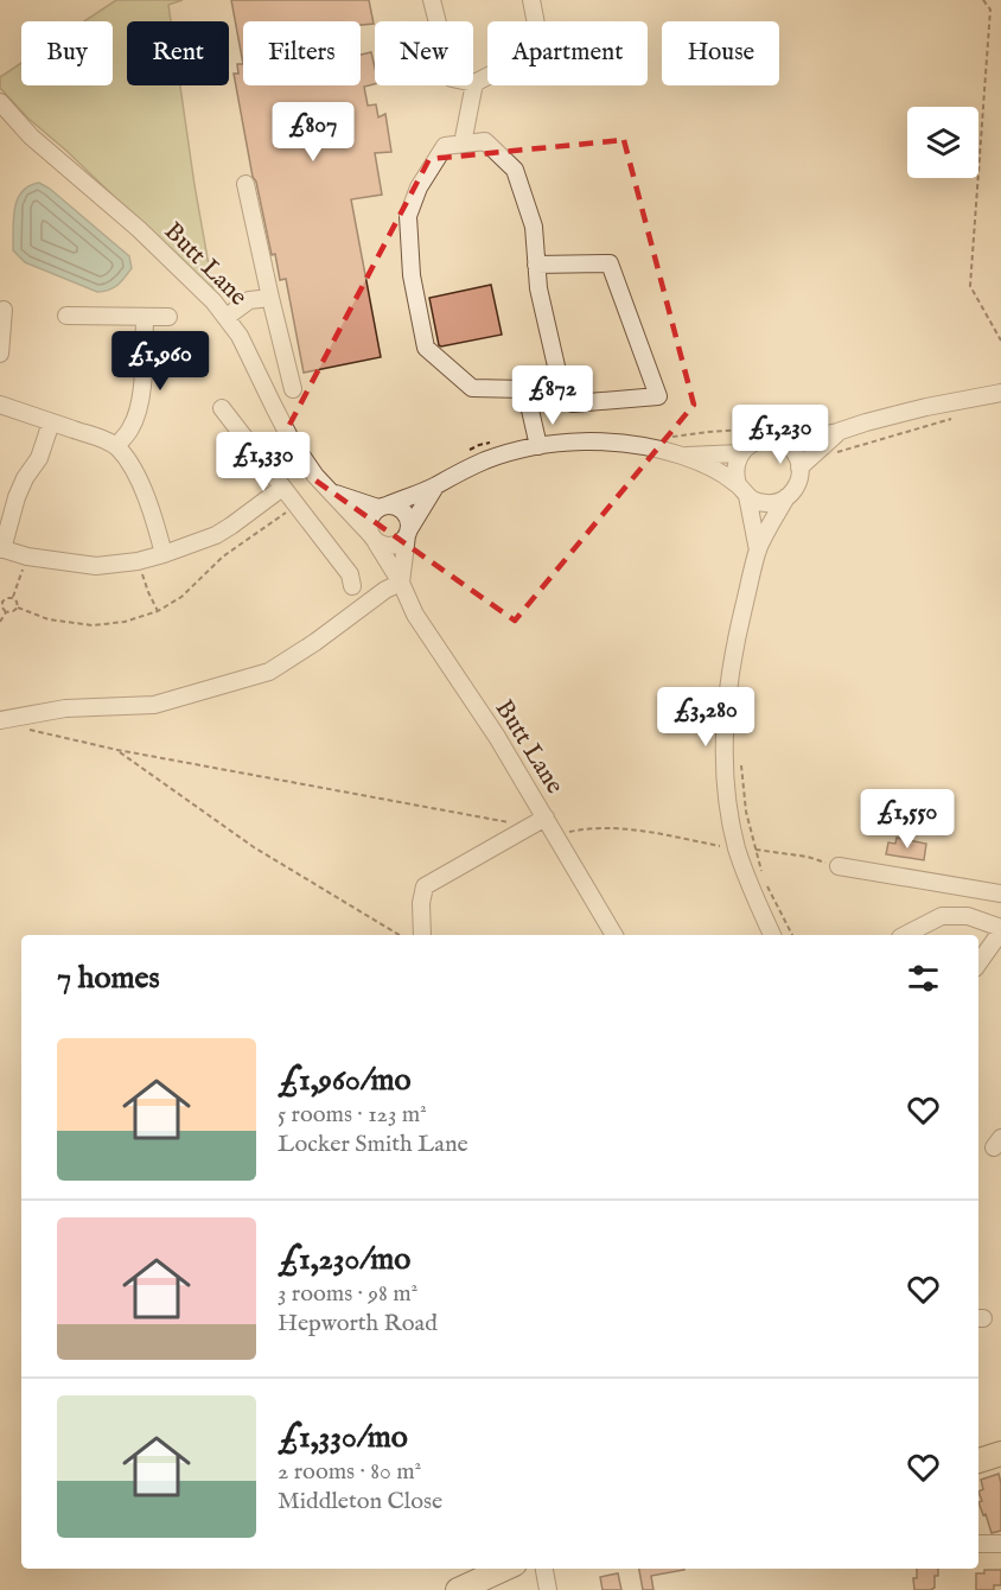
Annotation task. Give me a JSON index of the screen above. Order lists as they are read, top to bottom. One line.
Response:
{"streets":{"street":["Butt Lane"]},"page":{"chip":["Buy","Rent","Filters","New","Apartment","House"],"price":["£807","£1,960","£872","£1,230","£1,330","£3,280","£1,550"],"heading":"7 homes","list":[{"name":"£1,960/mo","note":"5 rooms · 123 m² · Locker Smith Lane"},{"name":"£1,230/mo","note":"3 rooms · 98 m² · Hepworth Road"},{"name":"£1,330/mo","note":"2 rooms · 80 m² · Middleton Close"}]}}
